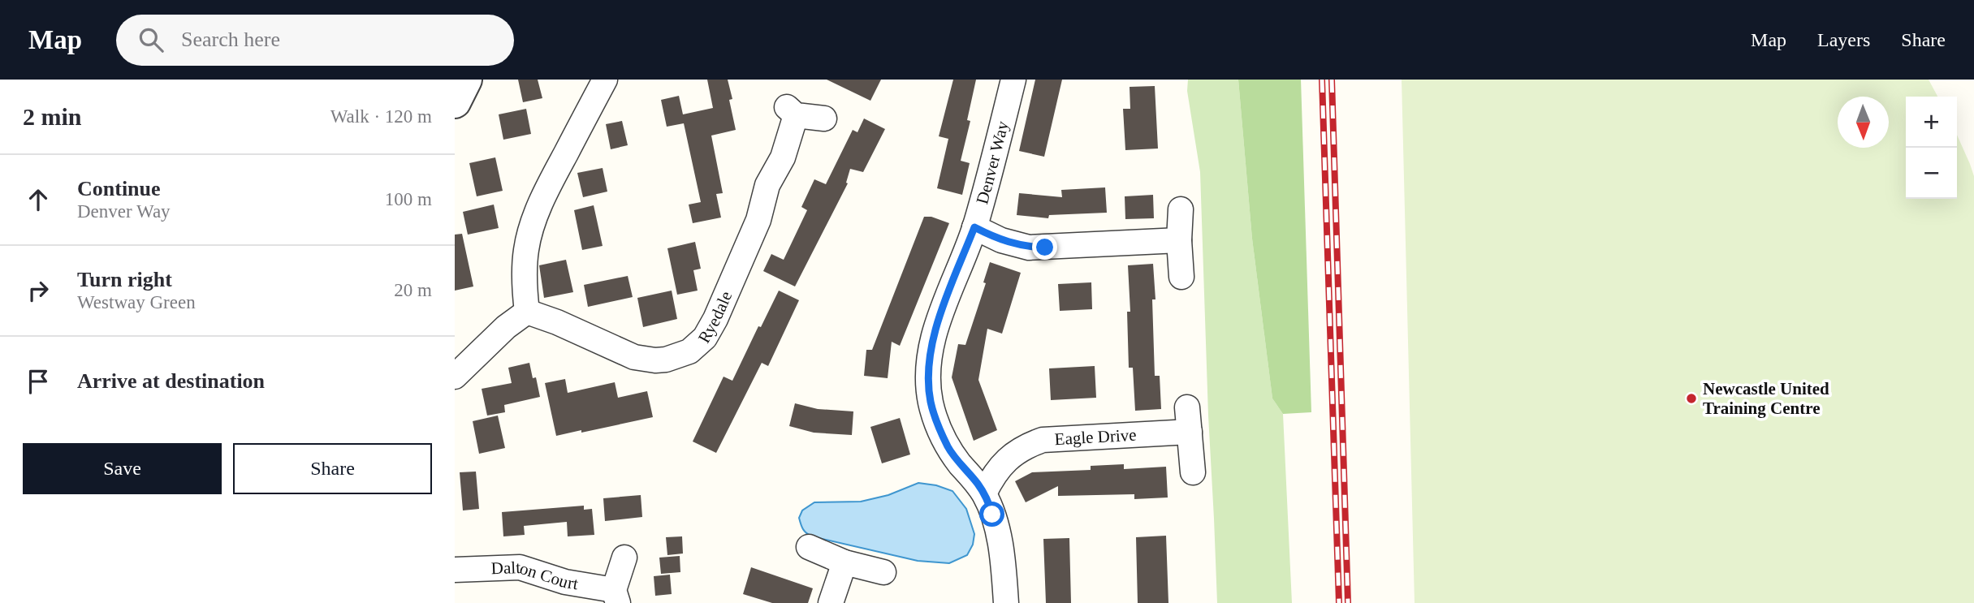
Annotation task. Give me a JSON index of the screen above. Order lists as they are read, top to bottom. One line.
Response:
{"streets":{"street":["Denver Way","Ryedale","Eagle Drive","Dalton Court"]},"crossings":[["Denver Way","Eagle Drive"]],"places":["Newcastle United Training Centre"],"north":"bottom","page":{"header":"Map","search":"Search here","nav":["Map","Layers","Share"],"heading":["2 min","Walk · 120 m"],"map_buttons":["+","−"],"list":[["Continue","Denver Way","100 m"],["Turn right","Westway Green","20 m"],"Arrive at destination"],"buttons":["Save","Share"]}}
